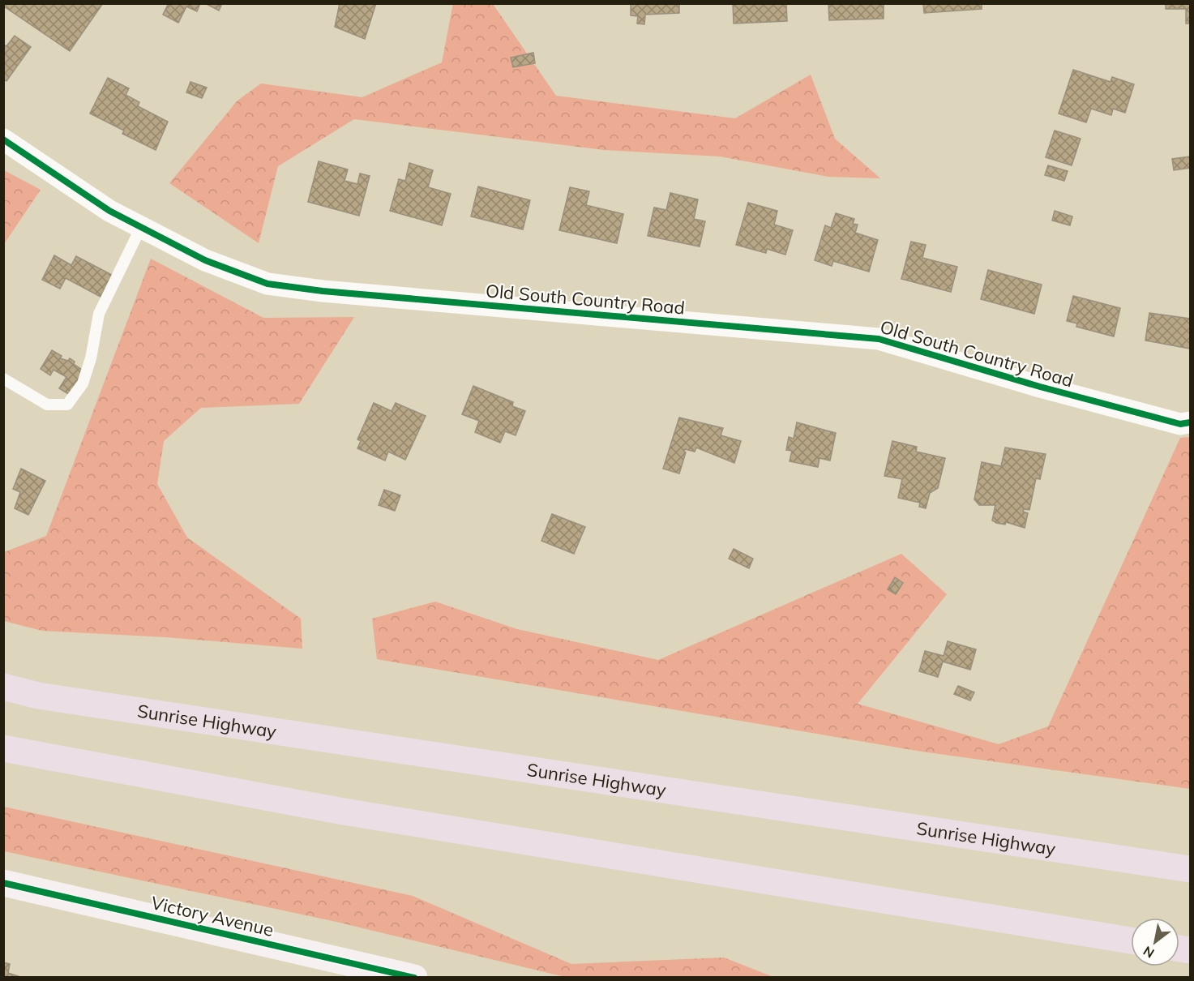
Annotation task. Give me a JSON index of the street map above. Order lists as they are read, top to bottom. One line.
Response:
{"streets":{"highway":["Sunrise Highway"],"street":["Old South Country Road","Victory Avenue"]},"north":"bottom left"}
